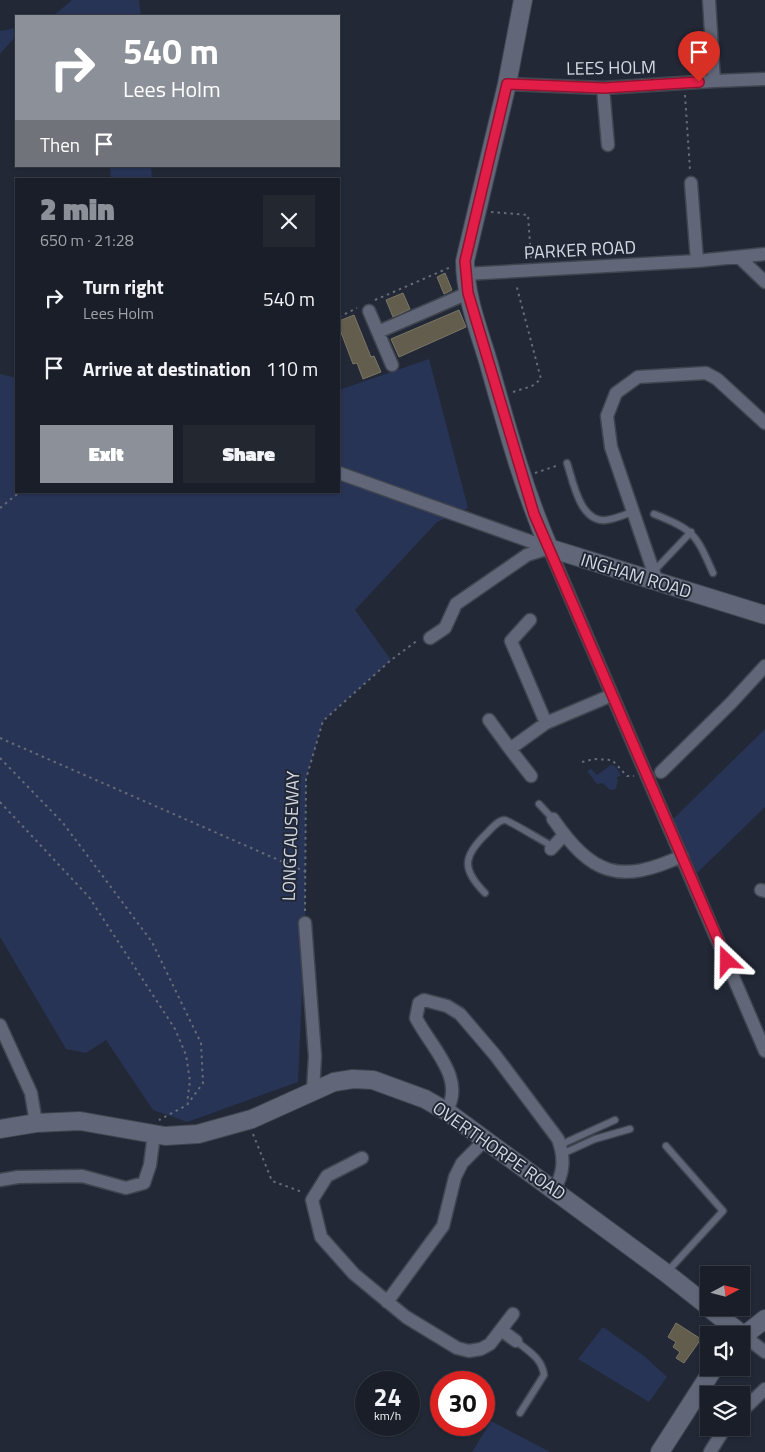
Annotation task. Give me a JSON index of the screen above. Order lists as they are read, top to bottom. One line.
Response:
{"streets":{"street":["LEES HOLM","PARKER ROAD","INGHAM ROAD","LONGCAUSEWAY","OVERTHORPE ROAD"]},"crossings":[["LONGCAUSEWAY","OVERTHORPE ROAD"]],"north":"right","page":{"turn":["540 m","Lees Holm"],"then":"Then","heading":["2 min","650 m · 21:28"],"list":[{"name":"Turn right","note":"Lees Holm","value":"540 m"},{"name":"Arrive at destination","value":"110 m"}],"buttons":["Exit","Share"],"speed":"24 km/h","limit":"30"}}
